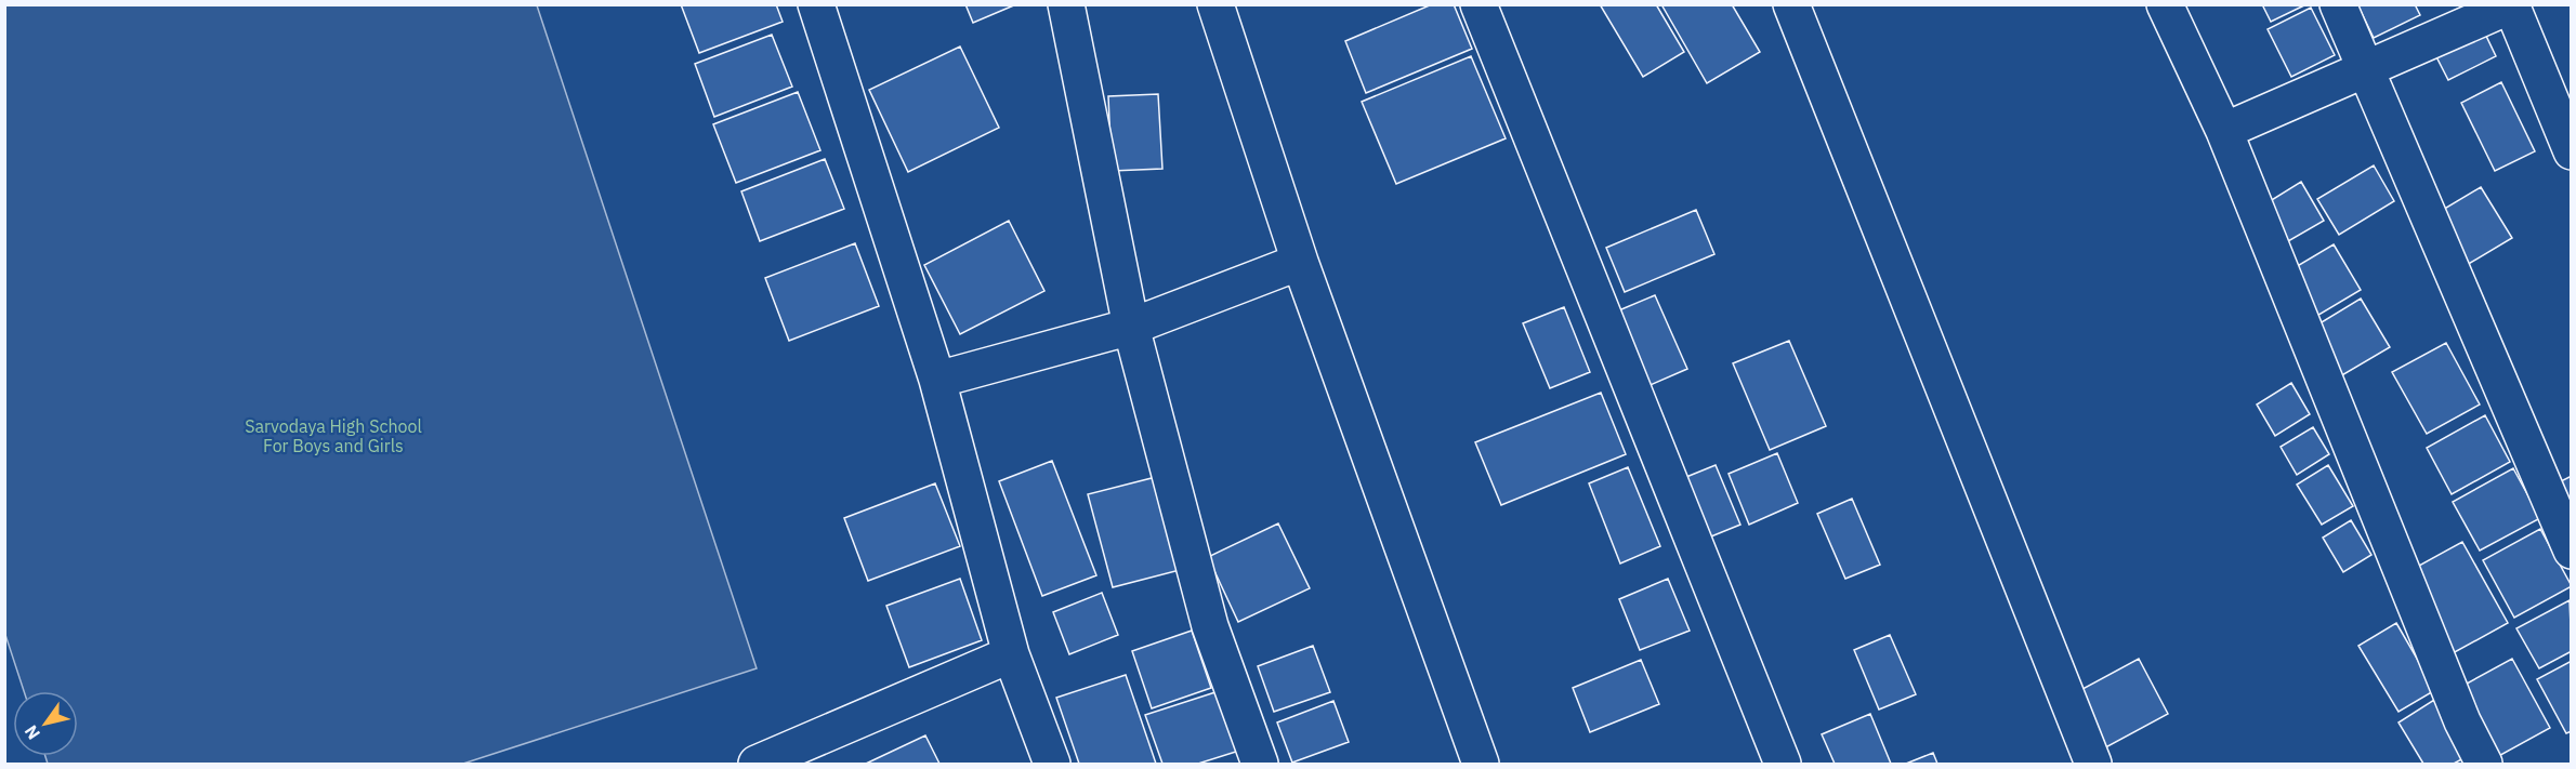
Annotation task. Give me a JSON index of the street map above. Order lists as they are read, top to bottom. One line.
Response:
{"parks":["Sarvodaya High School For Boys and Girls"],"north":"bottom left"}
